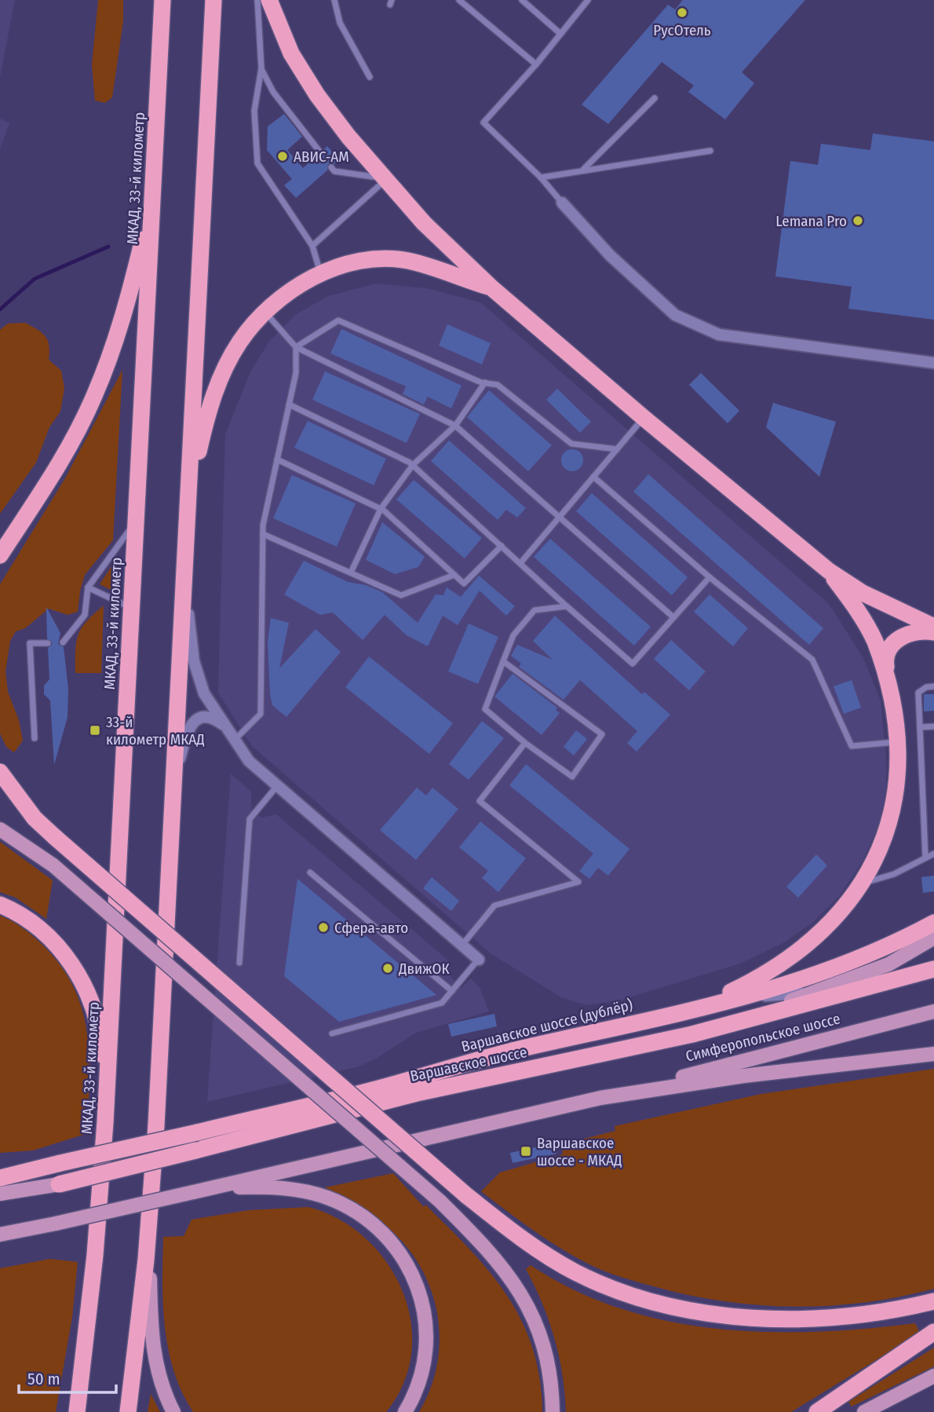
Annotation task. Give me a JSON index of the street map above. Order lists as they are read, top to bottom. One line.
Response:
{"streets":{"highway":["МКАД, 33-й километр","Варшавское шоссе (дублёр)","Симферопольское шоссе","Варшавское шоссе"]},"crossings":[["Симферопольское шоссе","Варшавское шоссе"]],"places":{"other":["РусОтель","АВИС-АМ","Lemana Pro","Сфера-авто","ДвижОК"],"transit":["33-й километр МКАД","Варшавское шоссе - МКАД"]},"scale_bar":"50 m"}
